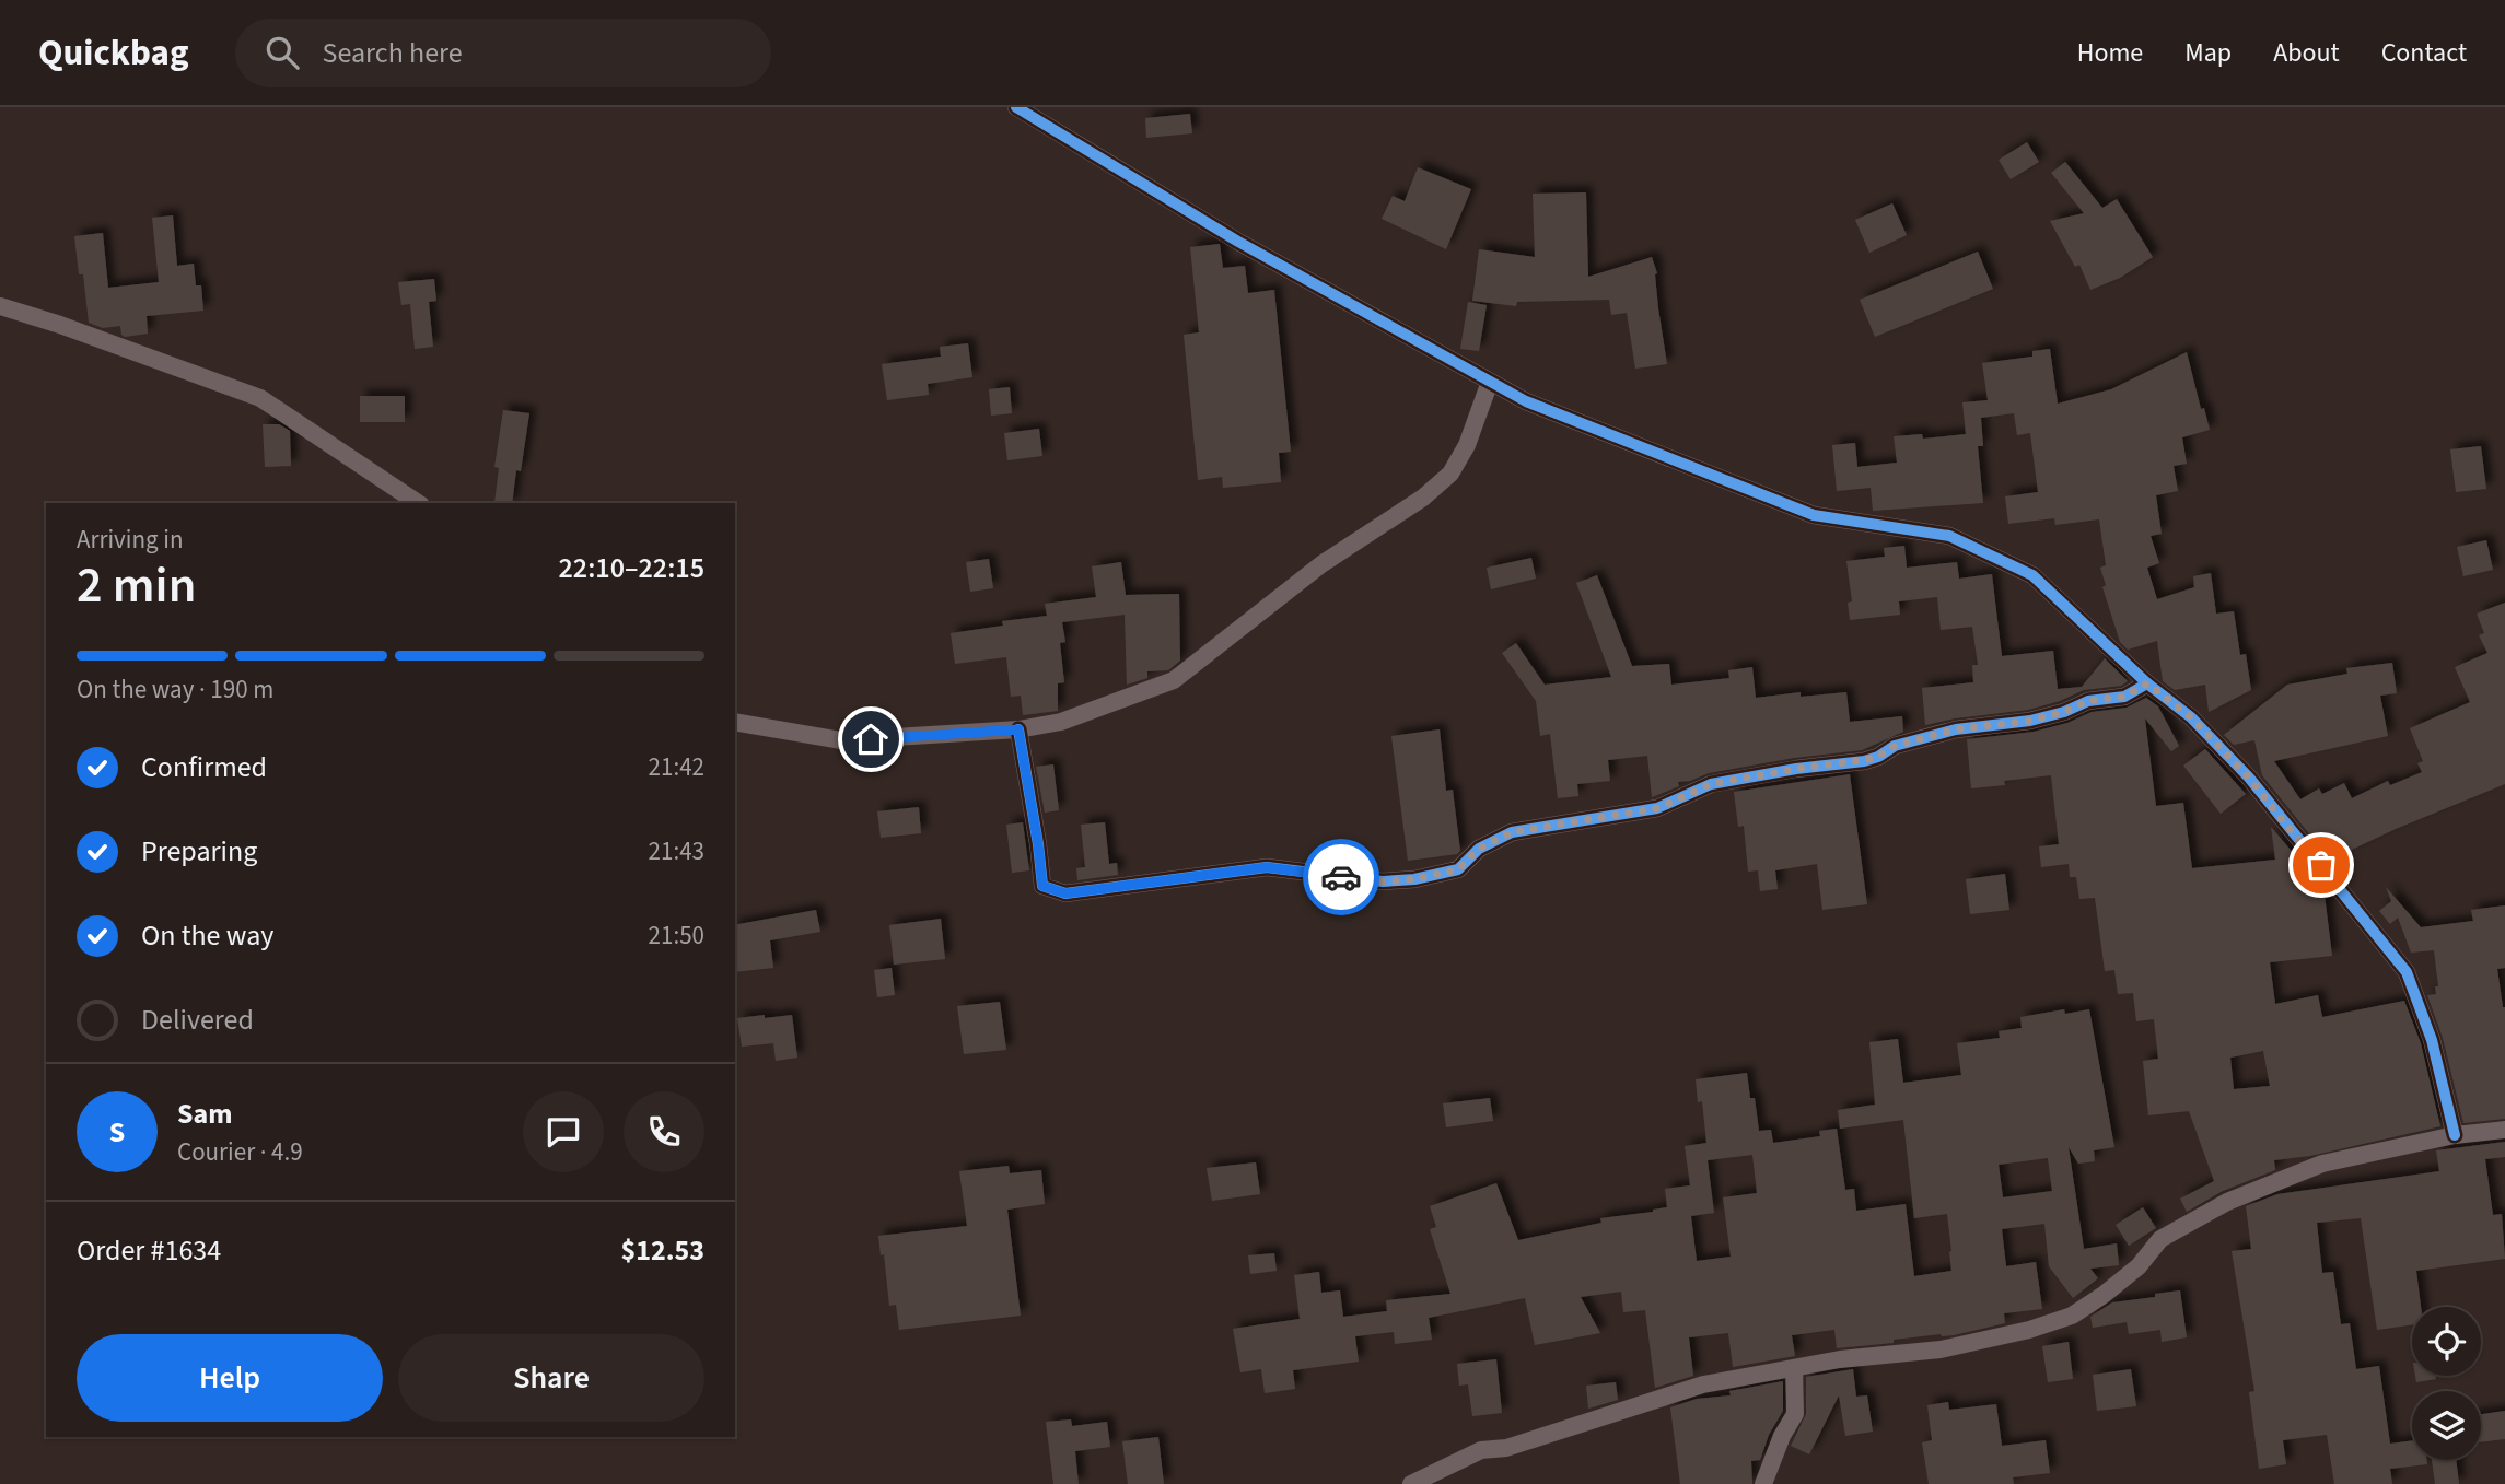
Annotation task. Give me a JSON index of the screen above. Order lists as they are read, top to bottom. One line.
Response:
{"page":{"header":"Quickbag","search":"Search here","nav":["Home","Map","About","Contact"],"heading":["2 min","Arriving in","22:10–22:15"],"panel":["Sam","Courier · 4.9","Order #1634","$12.53"],"bar":"On the way · 190 m","list":[["Confirmed","21:42"],["Preparing","21:43"],["On the way","21:50"],"Delivered"],"round":"S","buttons":["Help","Share"]}}
